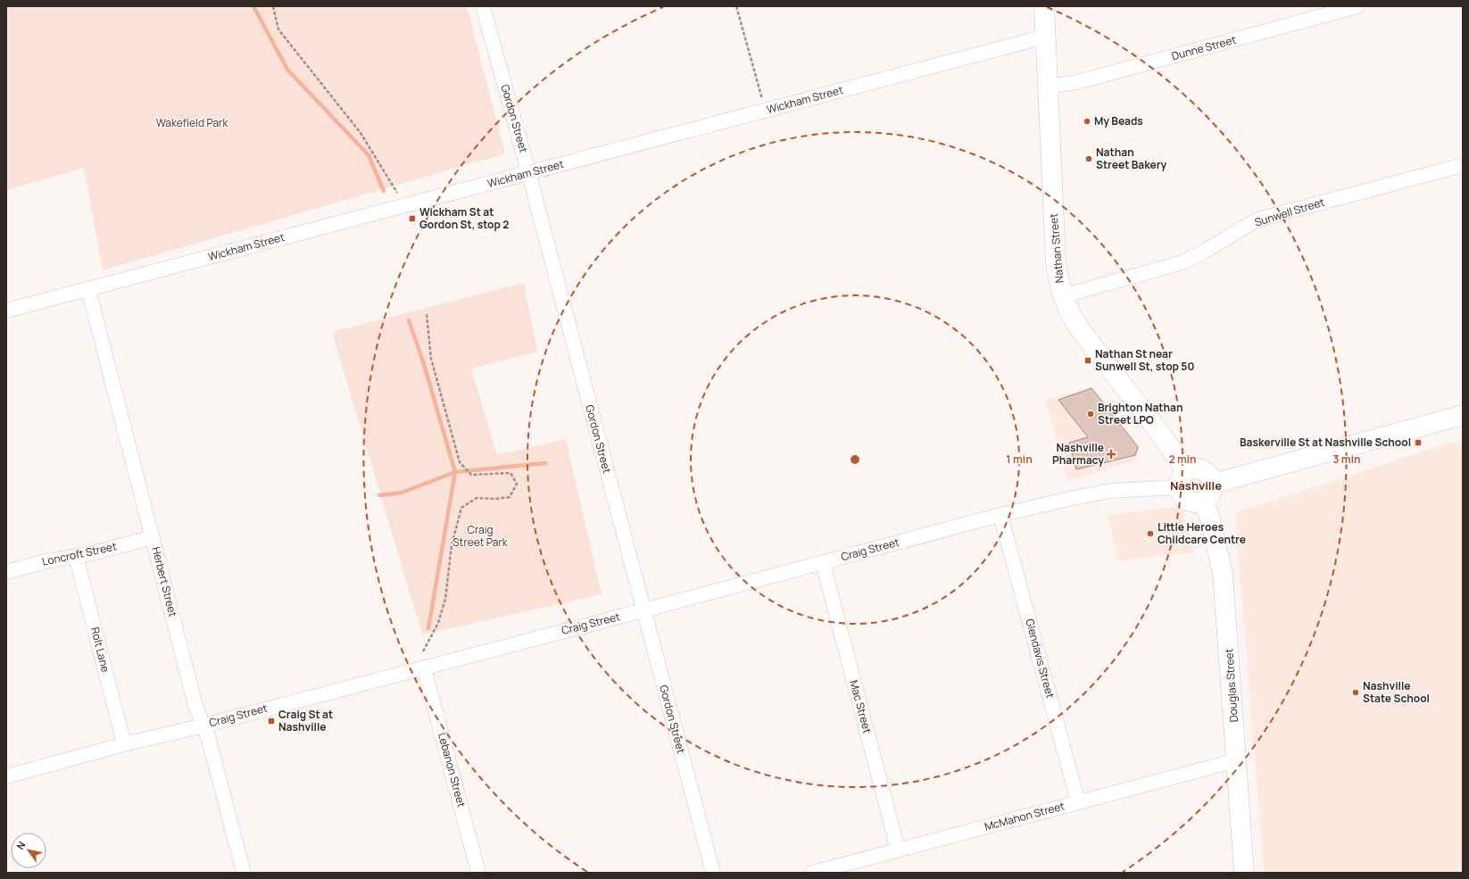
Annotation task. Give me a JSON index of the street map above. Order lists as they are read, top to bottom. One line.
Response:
{"streets":{"street":["Dunne Street","Wickham Street","Gordon Street","Sunwell Street","Nathan Street","Craig Street","Loncroft Street","Herbert Street","Rolt Lane","Glendavis Street","Douglas Street","Mac Street","Lebanon Street","McMahon Street"]},"crossings":[["Dunne Street","Nathan Street"],["Wickham Street","Gordon Street"],["Wickham Street","Nathan Street"],["Wickham Street","Herbert Street"],["Gordon Street","Craig Street"],["Sunwell Street","Nathan Street"],["Nathan Street","Craig Street"],["Nathan Street","Douglas Street"],["Craig Street","Herbert Street"],["Craig Street","Rolt Lane"],["Craig Street","Glendavis Street"],["Craig Street","Douglas Street"],["Craig Street","Mac Street"],["Craig Street","Lebanon Street"],["Loncroft Street","Herbert Street"],["Loncroft Street","Rolt Lane"],["Glendavis Street","McMahon Street"],["Douglas Street","McMahon Street"],["Mac Street","McMahon Street"]],"districts":["Nashville"],"parks":["Wakefield Park","Craig Street Park"],"places":{"other":["My Beads","Nathan Street Bakery","Brighton Nathan Street LPO","Little Heroes Childcare Centre","Nashville State School"],"transit":["Wickham St at Gordon St, stop 2","Nathan St near Sunwell St, stop 50","Baskerville St at Nashville School","Craig St at Nashville"],"health":["Nashville Pharmacy"]},"north":"top left","rings":["1 min","2 min","3 min"]}
